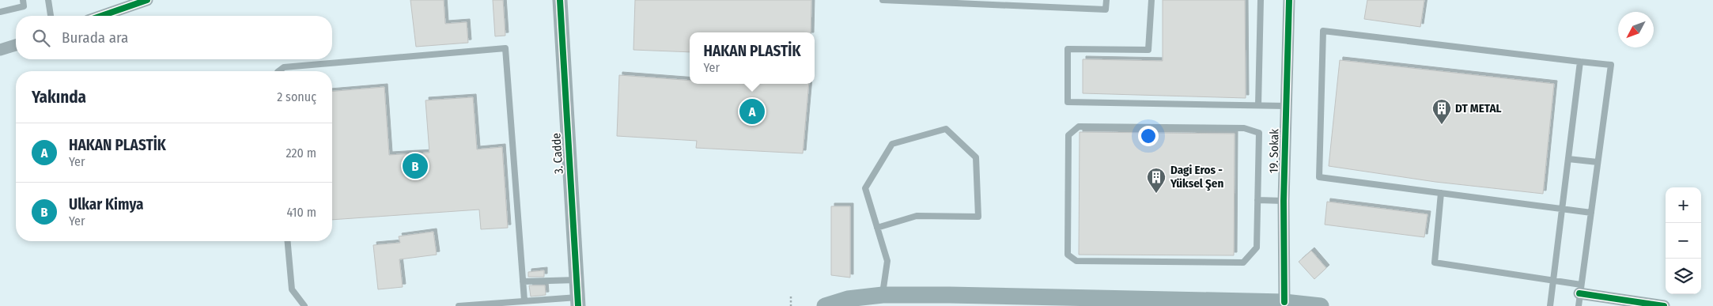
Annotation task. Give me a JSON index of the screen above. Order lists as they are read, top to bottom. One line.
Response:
{"streets":{"street":["19. Sokak","3. Cadde"]},"places":{"building":["DT METAL","Dagi Eros - Yüksel Şen"]},"north":"bottom left","page":{"search":"Burada ara","popup":["HAKAN PLASTİK","Yer"],"heading":["Yakında","2 sonuç"],"pins":["A","B"],"list":[{"mark":"A","name":"HAKAN PLASTİK","note":"Yer","value":"220 m"},{"mark":"B","name":"Ulkar Kimya","note":"Yer","value":"410 m"}],"map_buttons":["+","−"]}}
